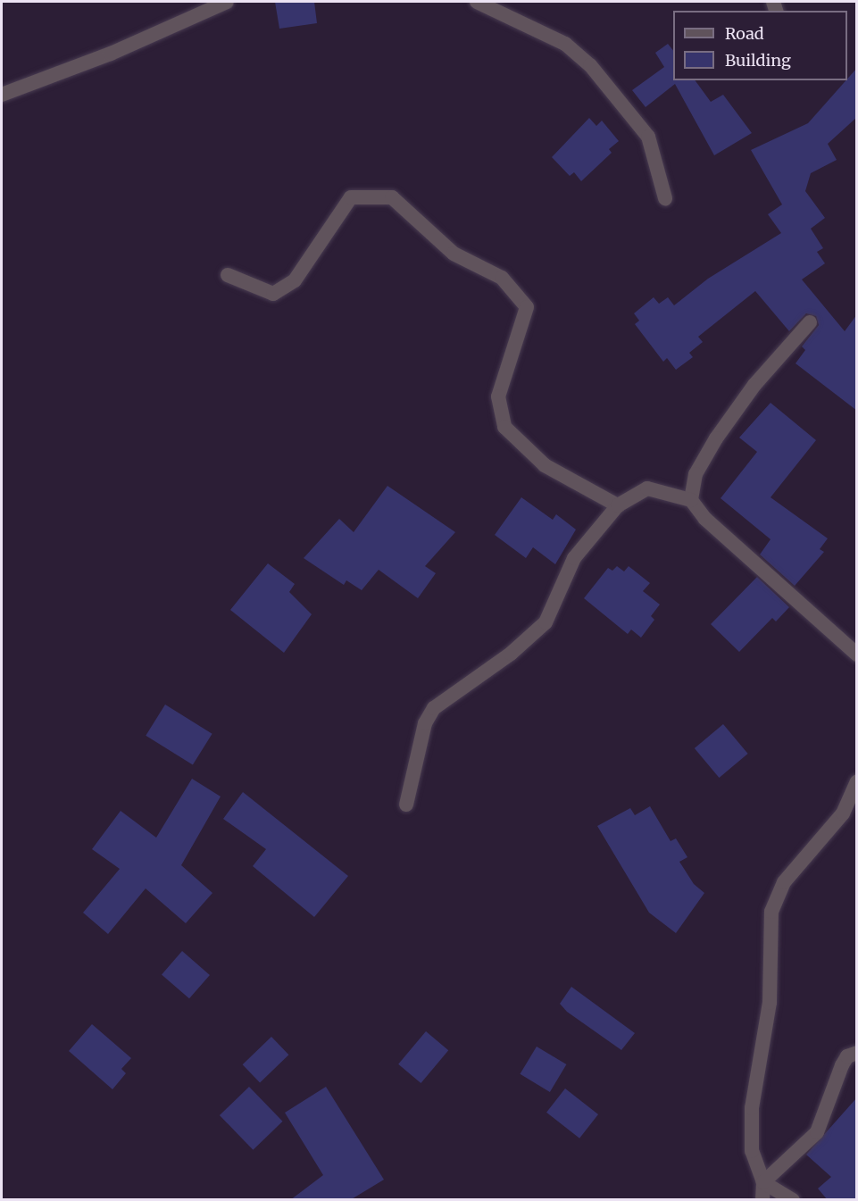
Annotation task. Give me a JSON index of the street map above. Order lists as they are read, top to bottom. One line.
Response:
{"legend":["Road","Building"]}
